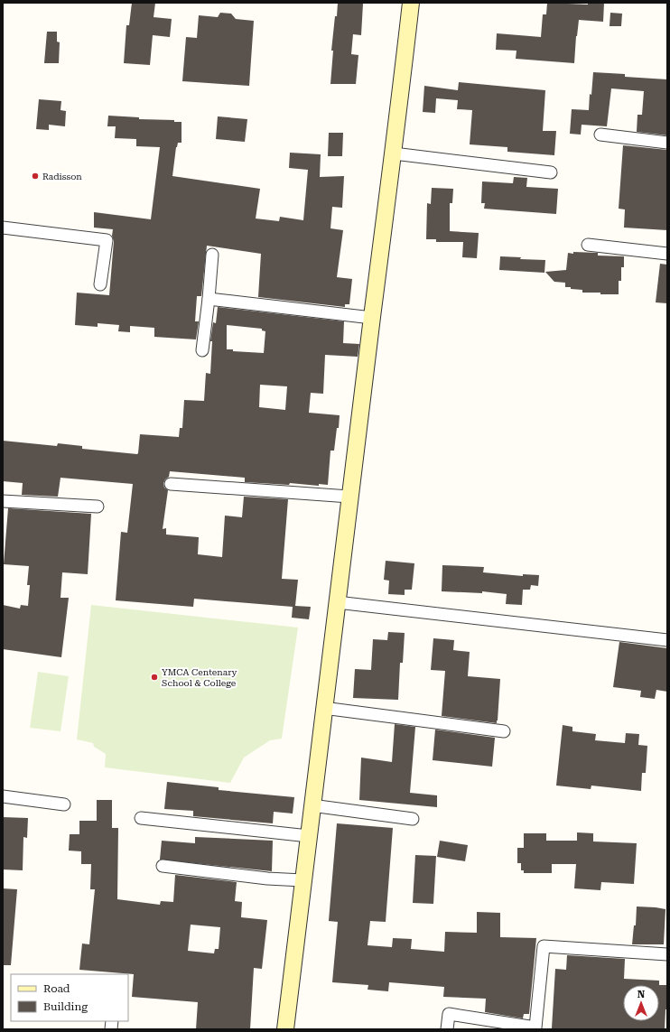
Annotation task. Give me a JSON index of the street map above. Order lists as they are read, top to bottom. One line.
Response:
{"places":["Radisson","YMCA Centenary School & College"],"legend":["Road","Building"],"north":"top"}
